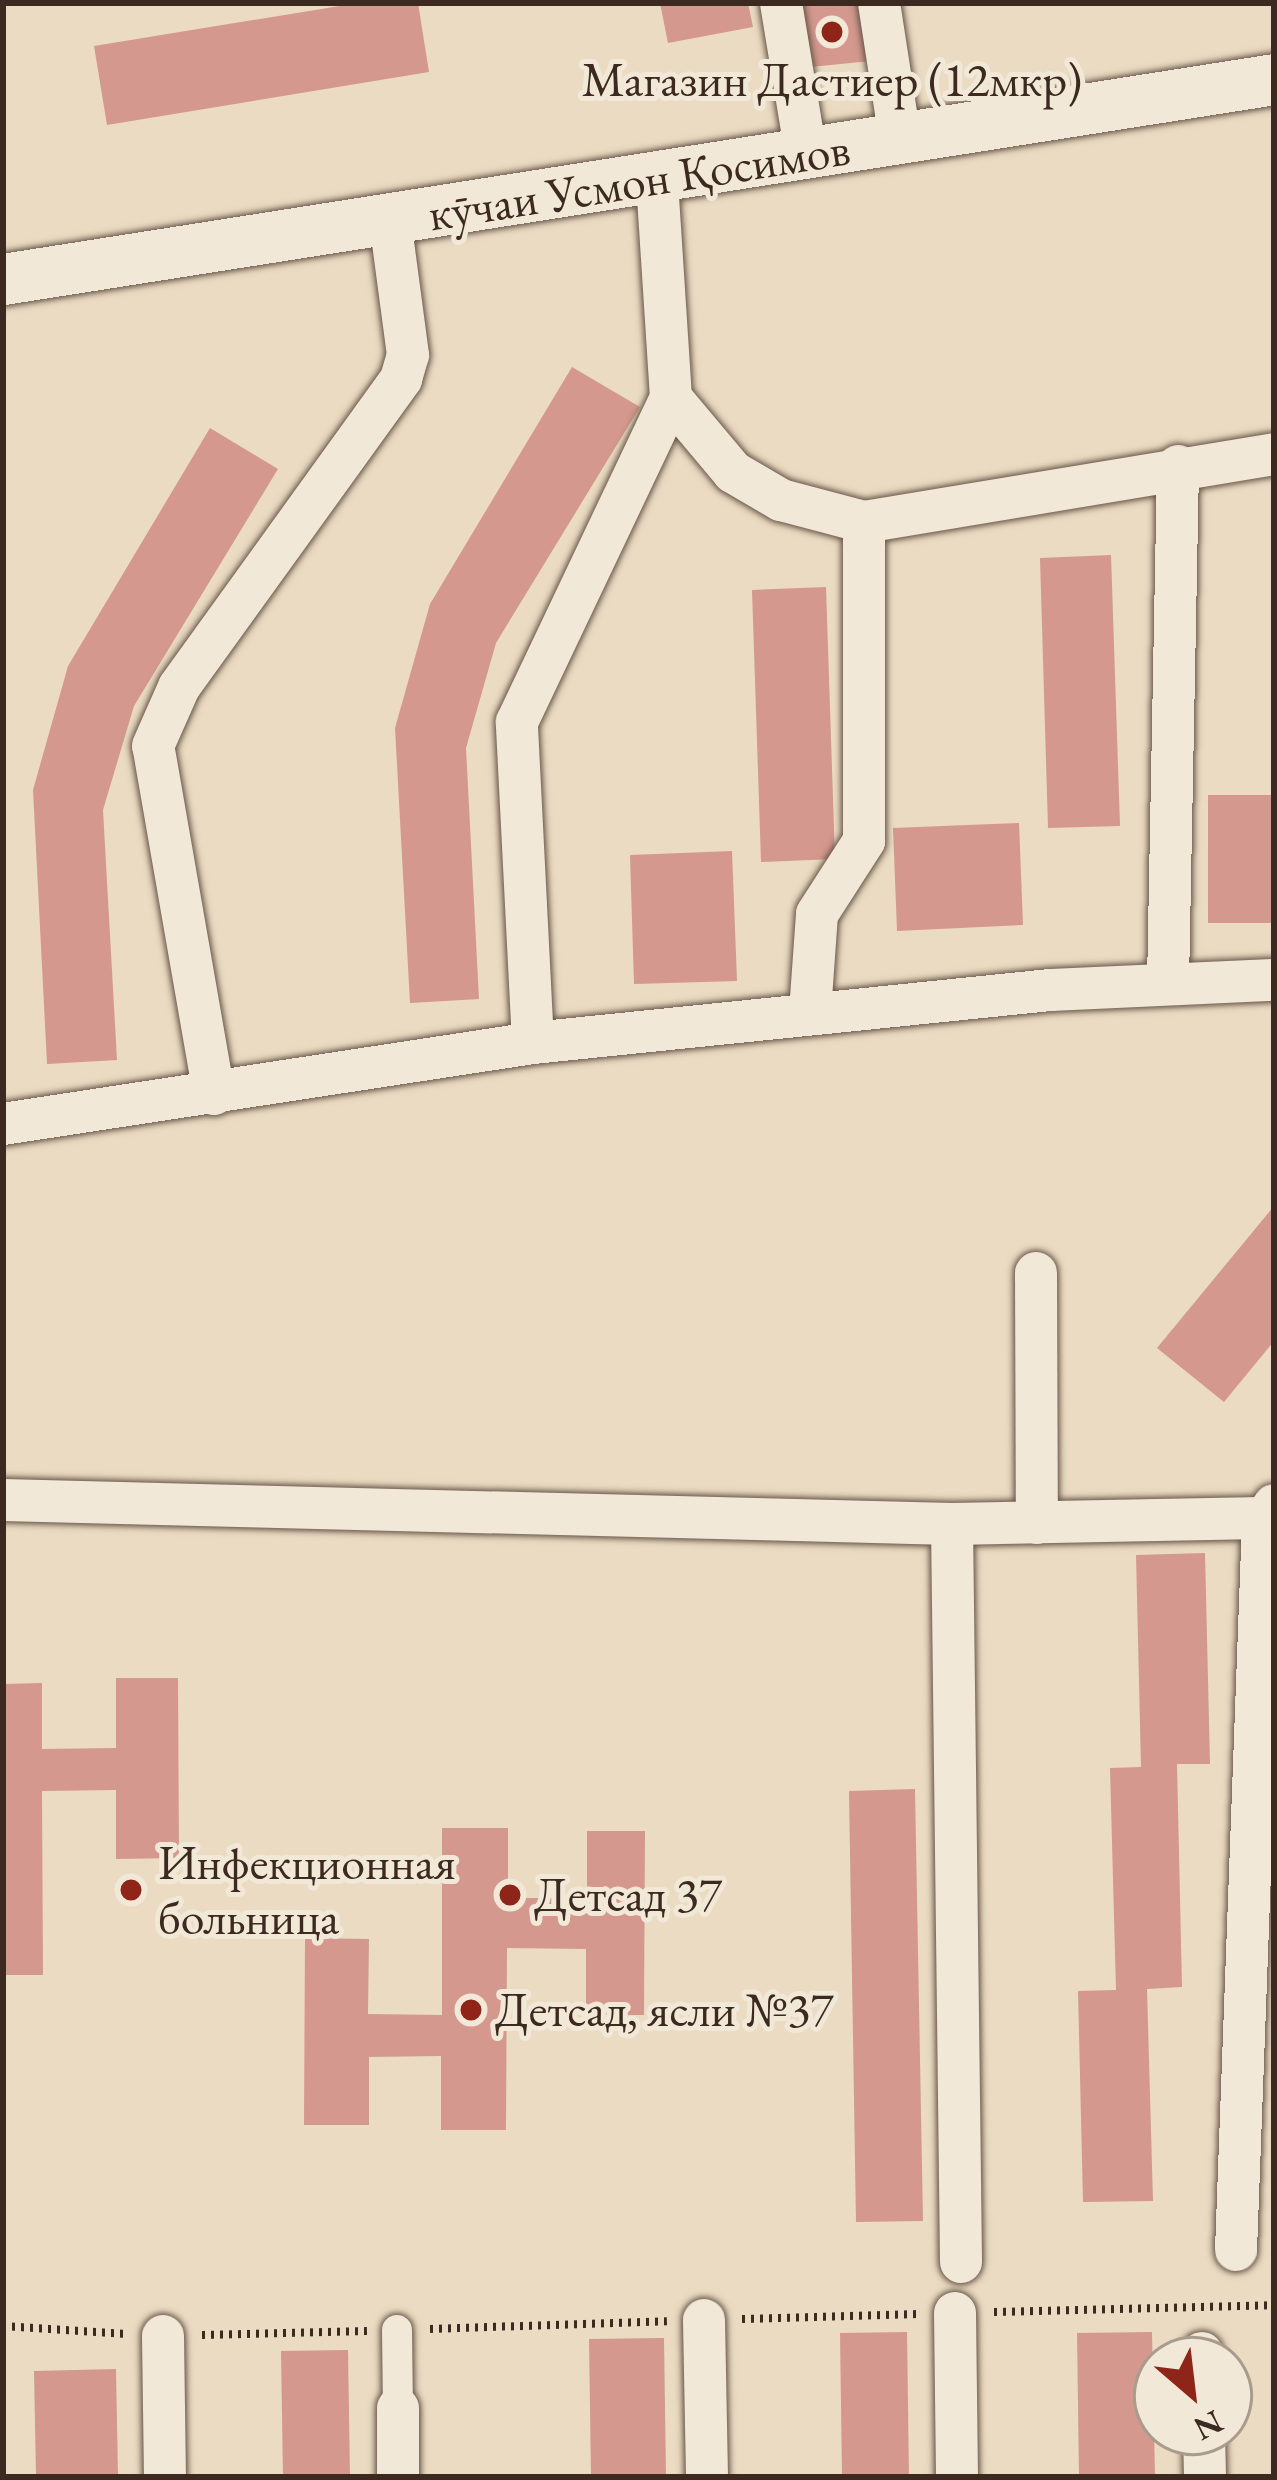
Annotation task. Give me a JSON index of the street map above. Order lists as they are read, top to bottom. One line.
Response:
{"streets":{"street":["кӯчаи Усмон Қосимов"]},"places":["Магазин Дастиер (12мкр)","Инфекционная больница","Детсад 37","Детсад, ясли №37"],"north":"bottom right"}
